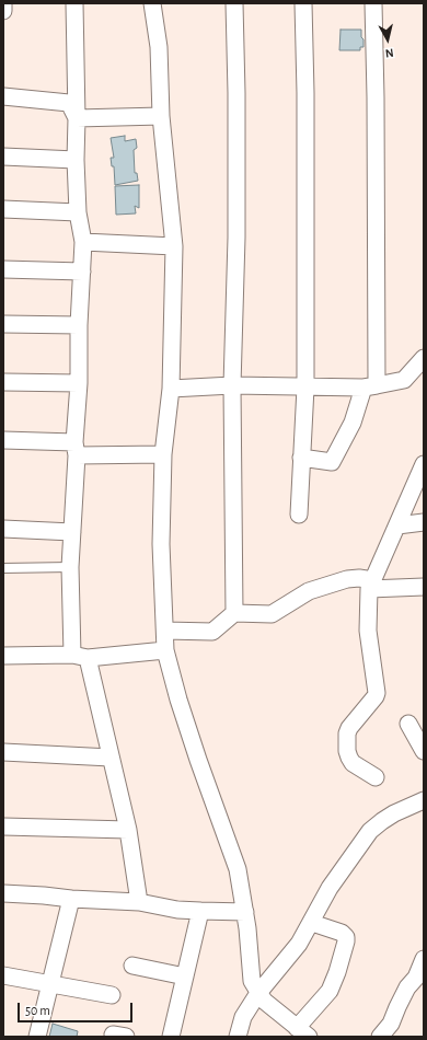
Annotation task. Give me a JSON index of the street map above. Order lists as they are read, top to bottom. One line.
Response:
{"scale_bar":"50 m","north":"bottom"}
